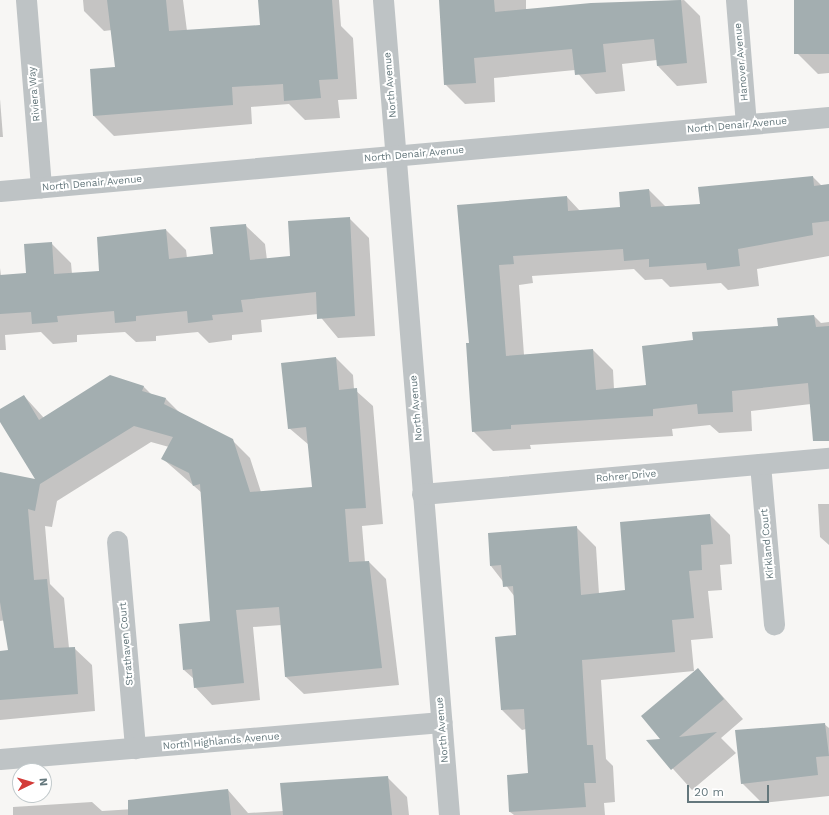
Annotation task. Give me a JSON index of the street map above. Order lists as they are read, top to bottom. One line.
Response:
{"streets":{"street":["Hanover Avenue","North Avenue","Riviera Way","North Denair Avenue","Rohrer Drive","Kirkland Court","Strathaven Court","North Highlands Avenue"]},"crossings":[["Hanover Avenue","North Denair Avenue"],["North Avenue","North Denair Avenue"],["North Avenue","Rohrer Drive"],["North Avenue","North Highlands Avenue"],["Riviera Way","North Denair Avenue"],["Rohrer Drive","Kirkland Court"],["Strathaven Court","North Highlands Avenue"]],"scale_bar":"20 m","north":"right"}
